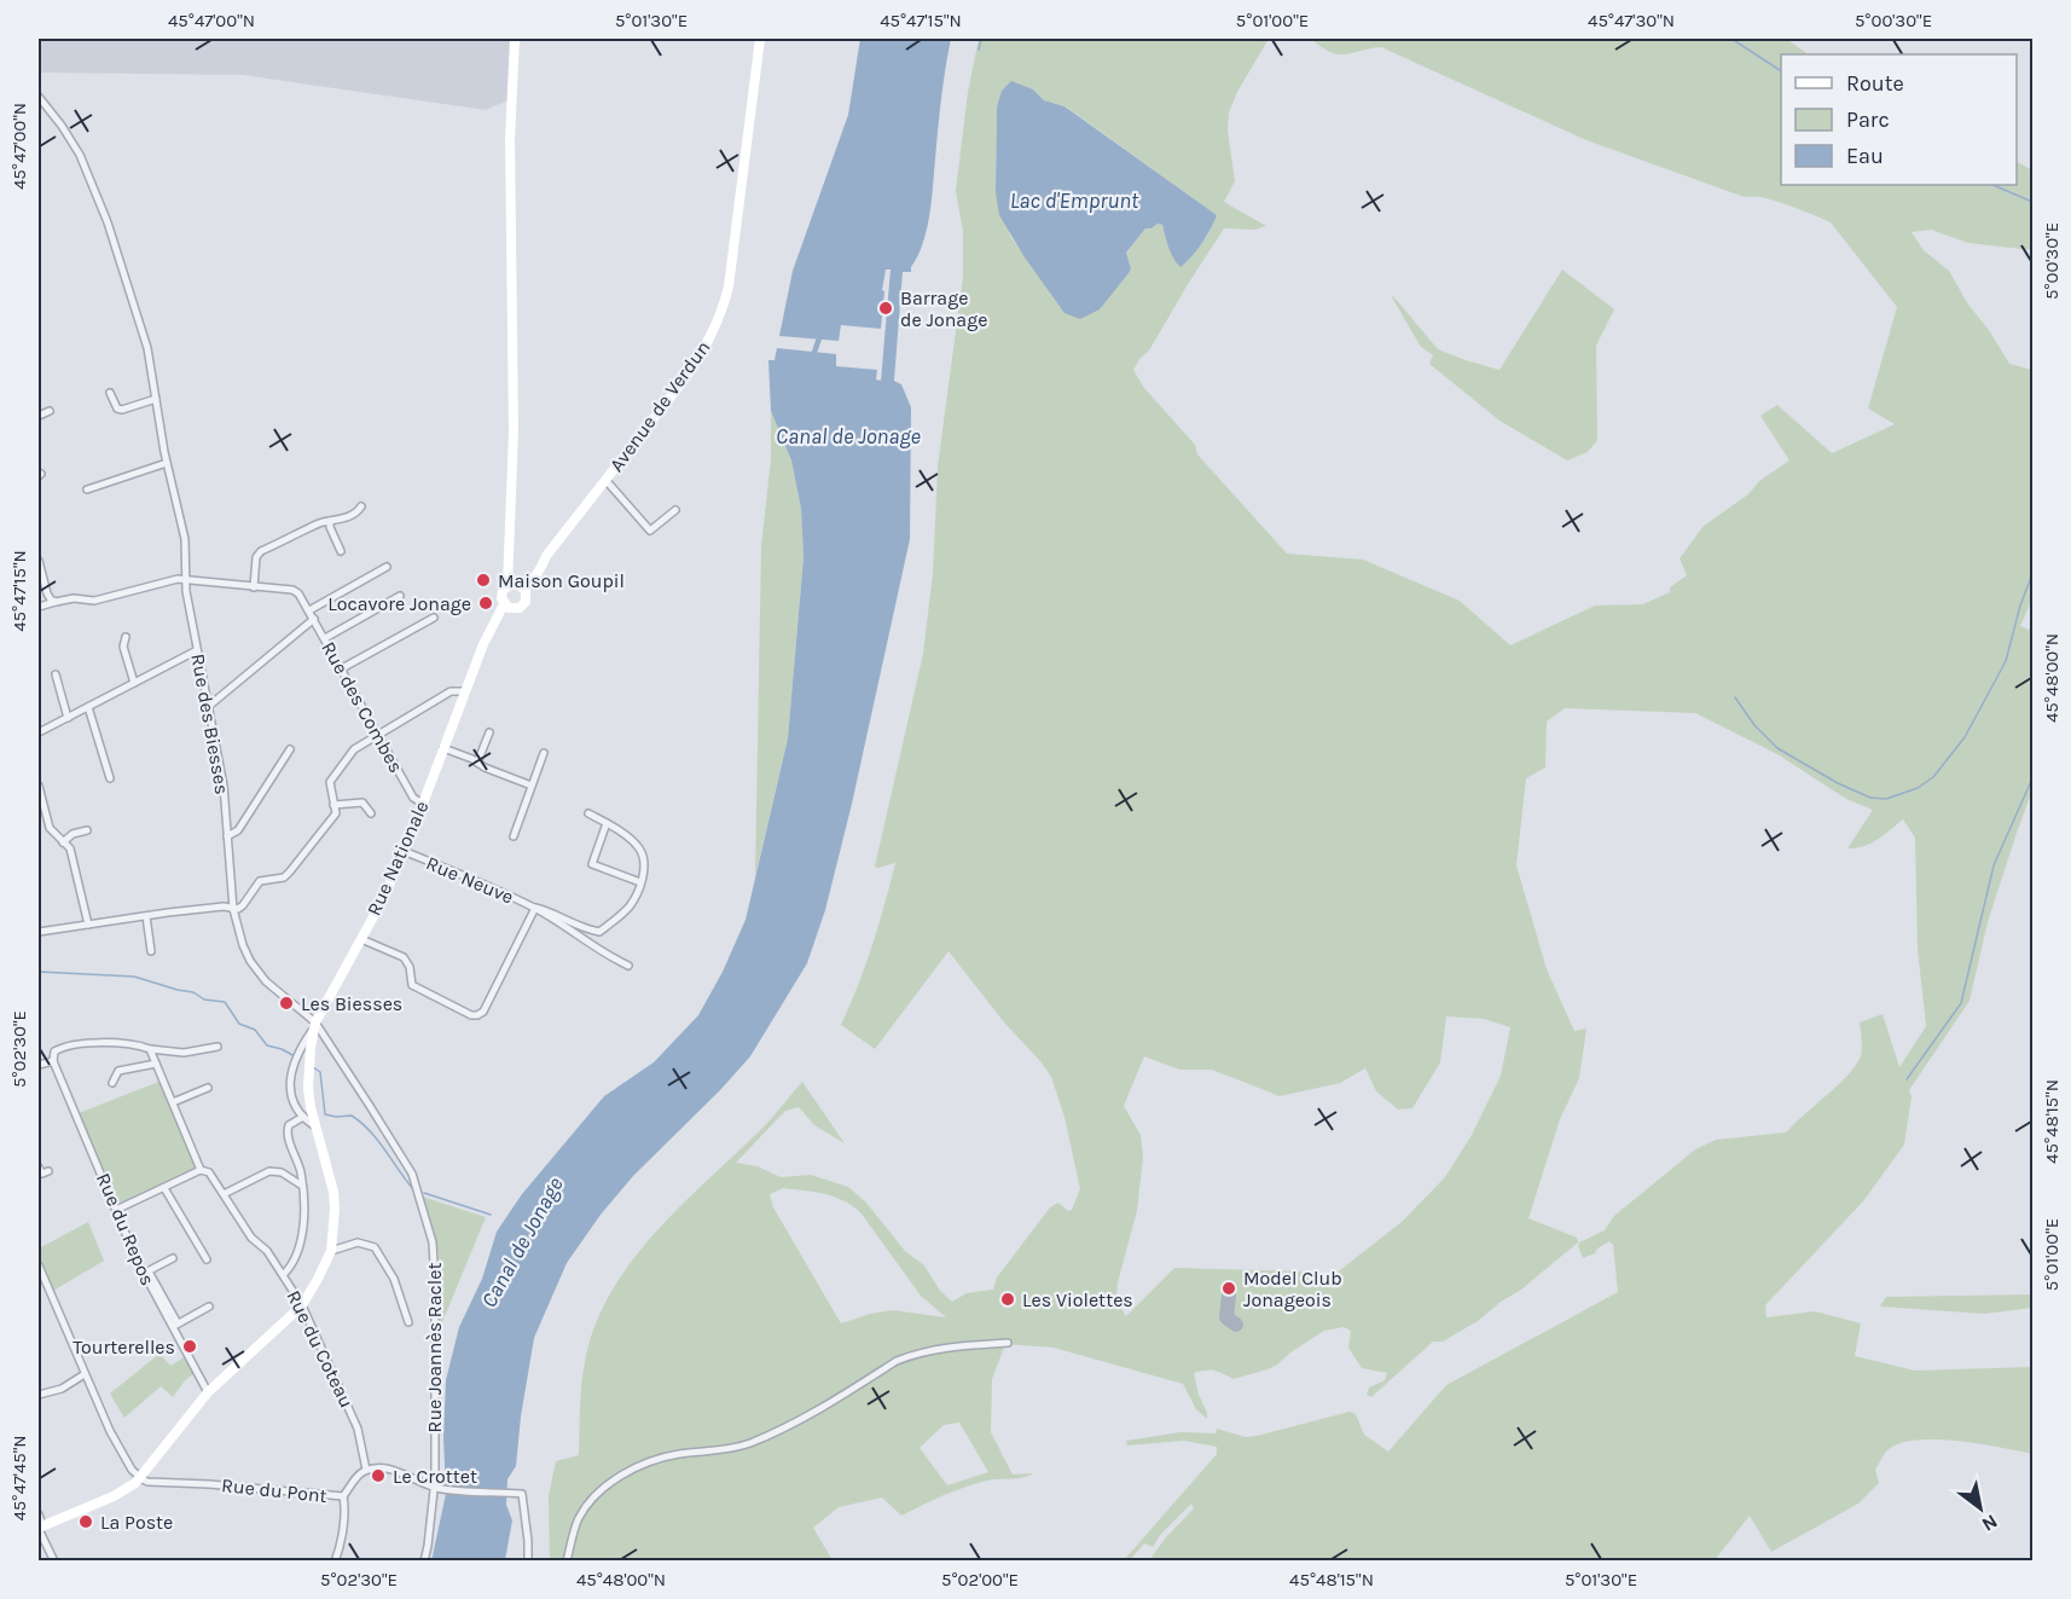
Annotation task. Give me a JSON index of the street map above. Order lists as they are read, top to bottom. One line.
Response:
{"streets":{"main road":["Avenue de Verdun","Rue Nationale"],"street":["Rue des Combes","Rue des Biesses","Rue Neuve","Rue du Repos","Rue Joannès Raclet","Rue du Coteau","Rue du Pont"]},"crossings":[["Avenue de Verdun","Rue Nationale"],["Rue des Combes","Rue des Biesses"],["Rue des Combes","Rue Nationale"],["Rue des Biesses","Rue Nationale"],["Rue des Biesses","Rue Joannès Raclet"],["Rue Nationale","Rue Neuve"],["Rue Nationale","Rue Joannès Raclet"],["Rue Nationale","Rue du Coteau"],["Rue Nationale","Rue du Pont"],["Rue du Coteau","Rue du Pont"]],"water":["Lac d'Emprunt","Canal de Jonage"],"places":["Barrage de Jonage","Maison Goupil","Locavore Jonage","Les Biesses","Model Club Jonageois","Les Violettes","Tourterelles","Le Crottet","La Poste"],"legend":["Route","Parc","Eau"],"north":"bottom right","coordinates":["45°47'00\"N","5°01'30\"E","45°47'15\"N","5°01'00\"E","45°47'30\"N","5°00'30\"E","45°48'00\"N","5°02'30\"E","45°48'15\"N","45°47'45\"N","5°02'00\"E"]}
